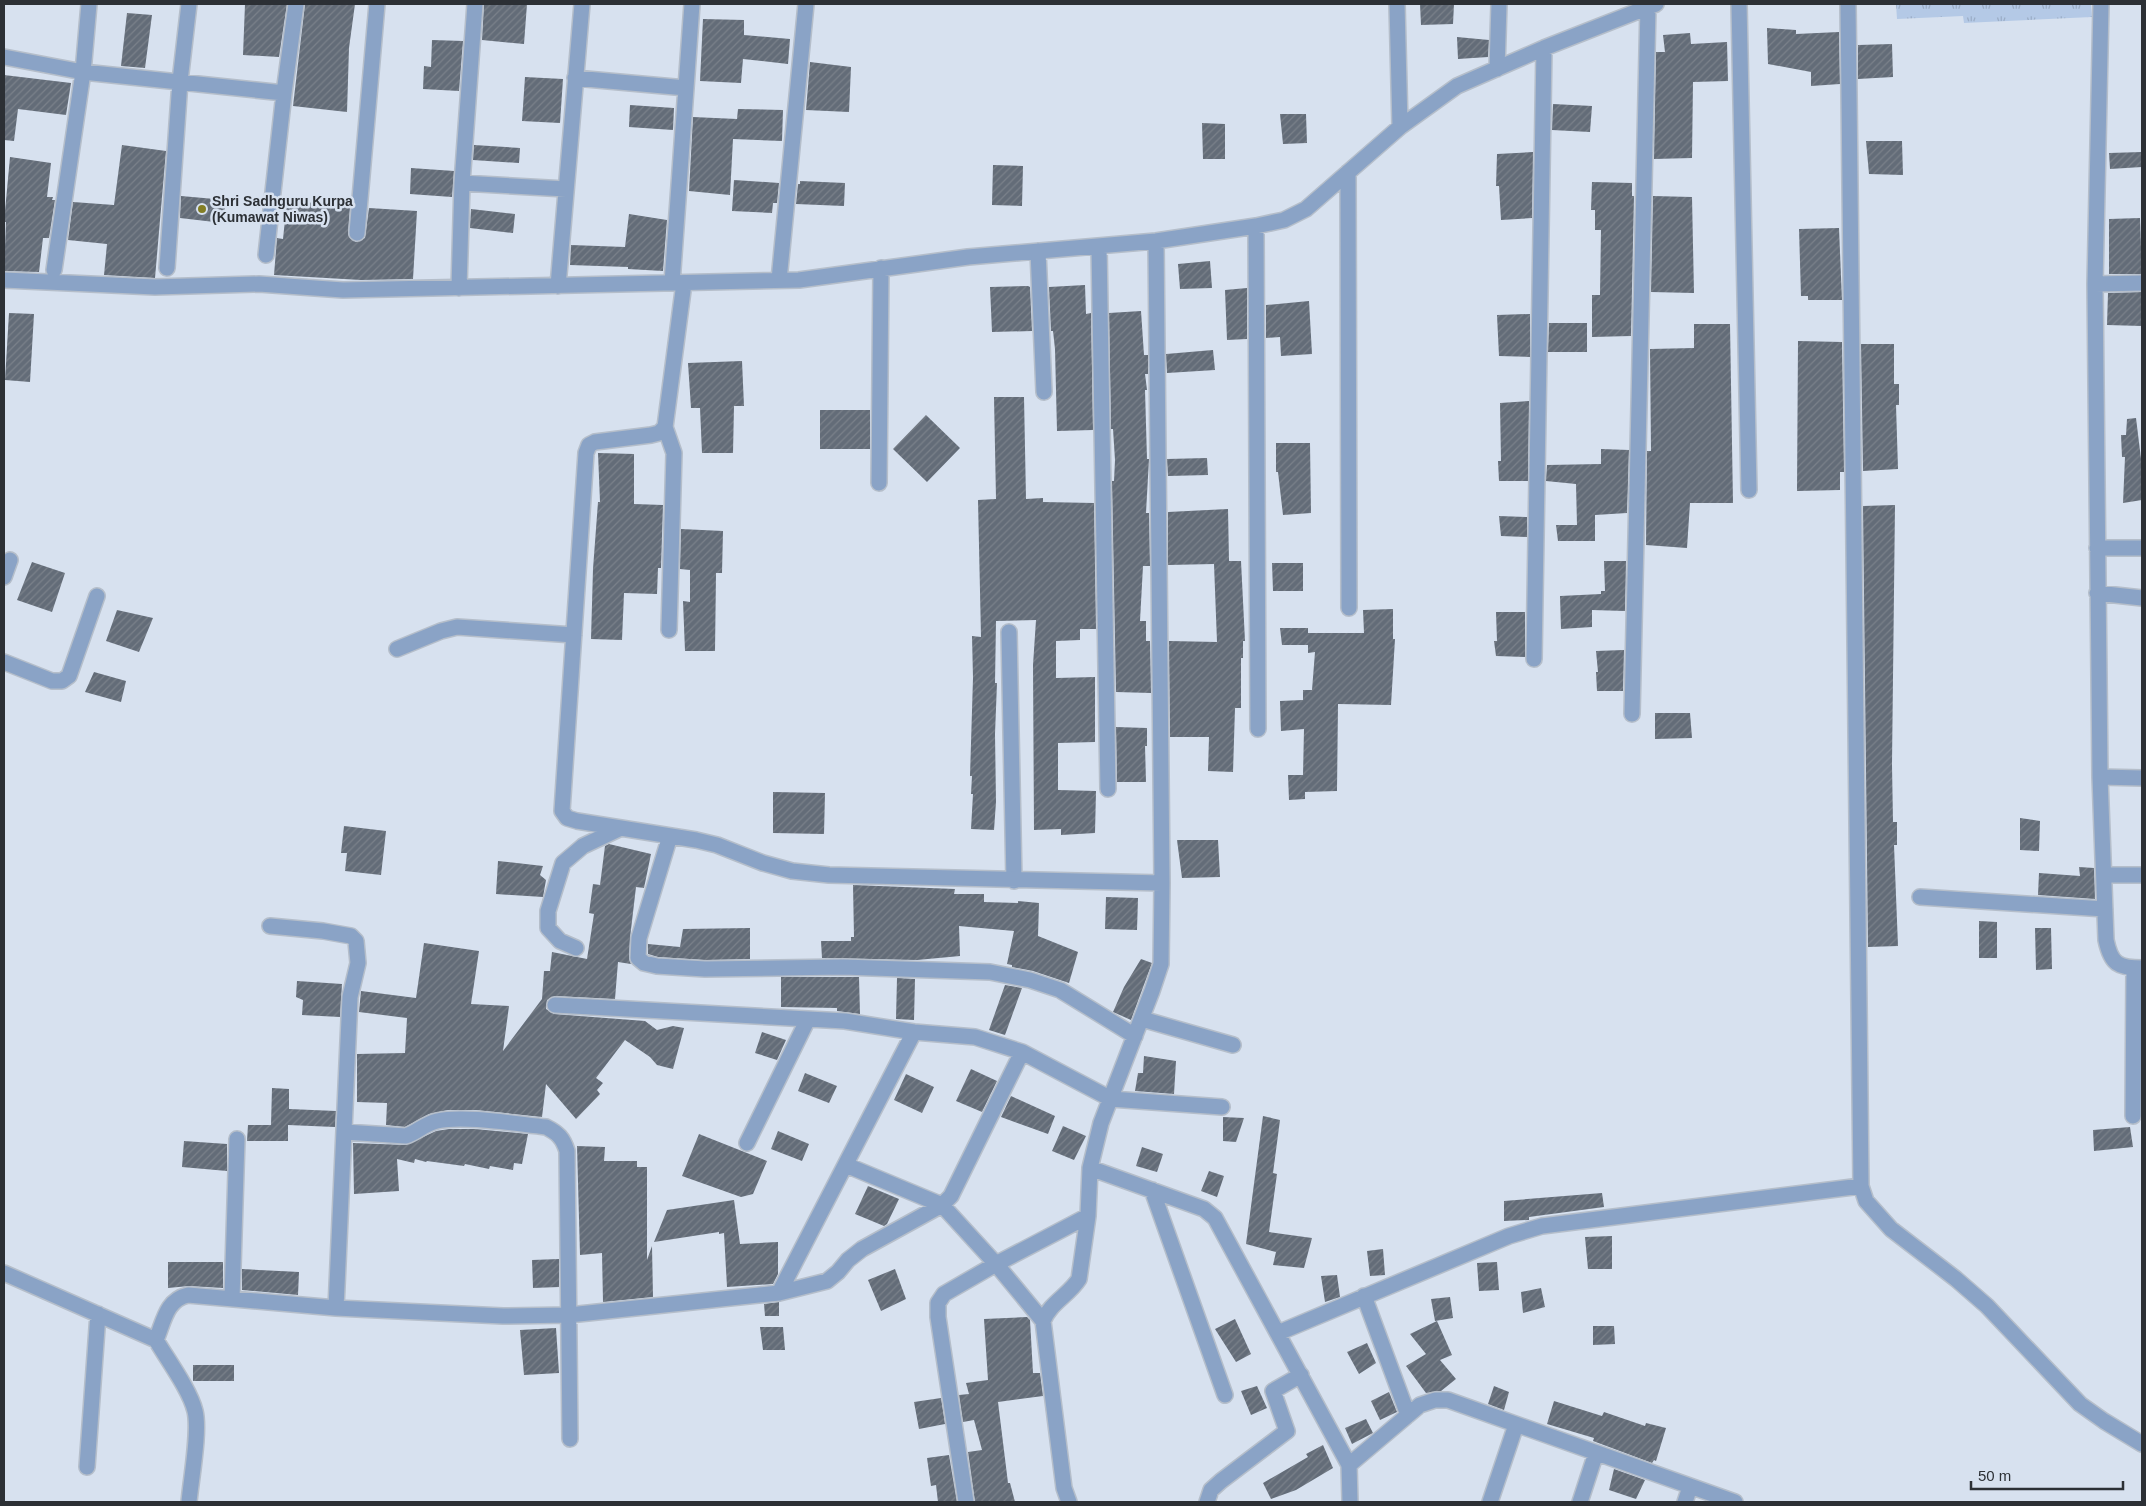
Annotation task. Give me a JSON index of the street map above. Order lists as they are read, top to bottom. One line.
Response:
{"places":["Shri Sadhguru Kurpa (Kumawat Niwas)"],"scale_bar":"50 m"}
